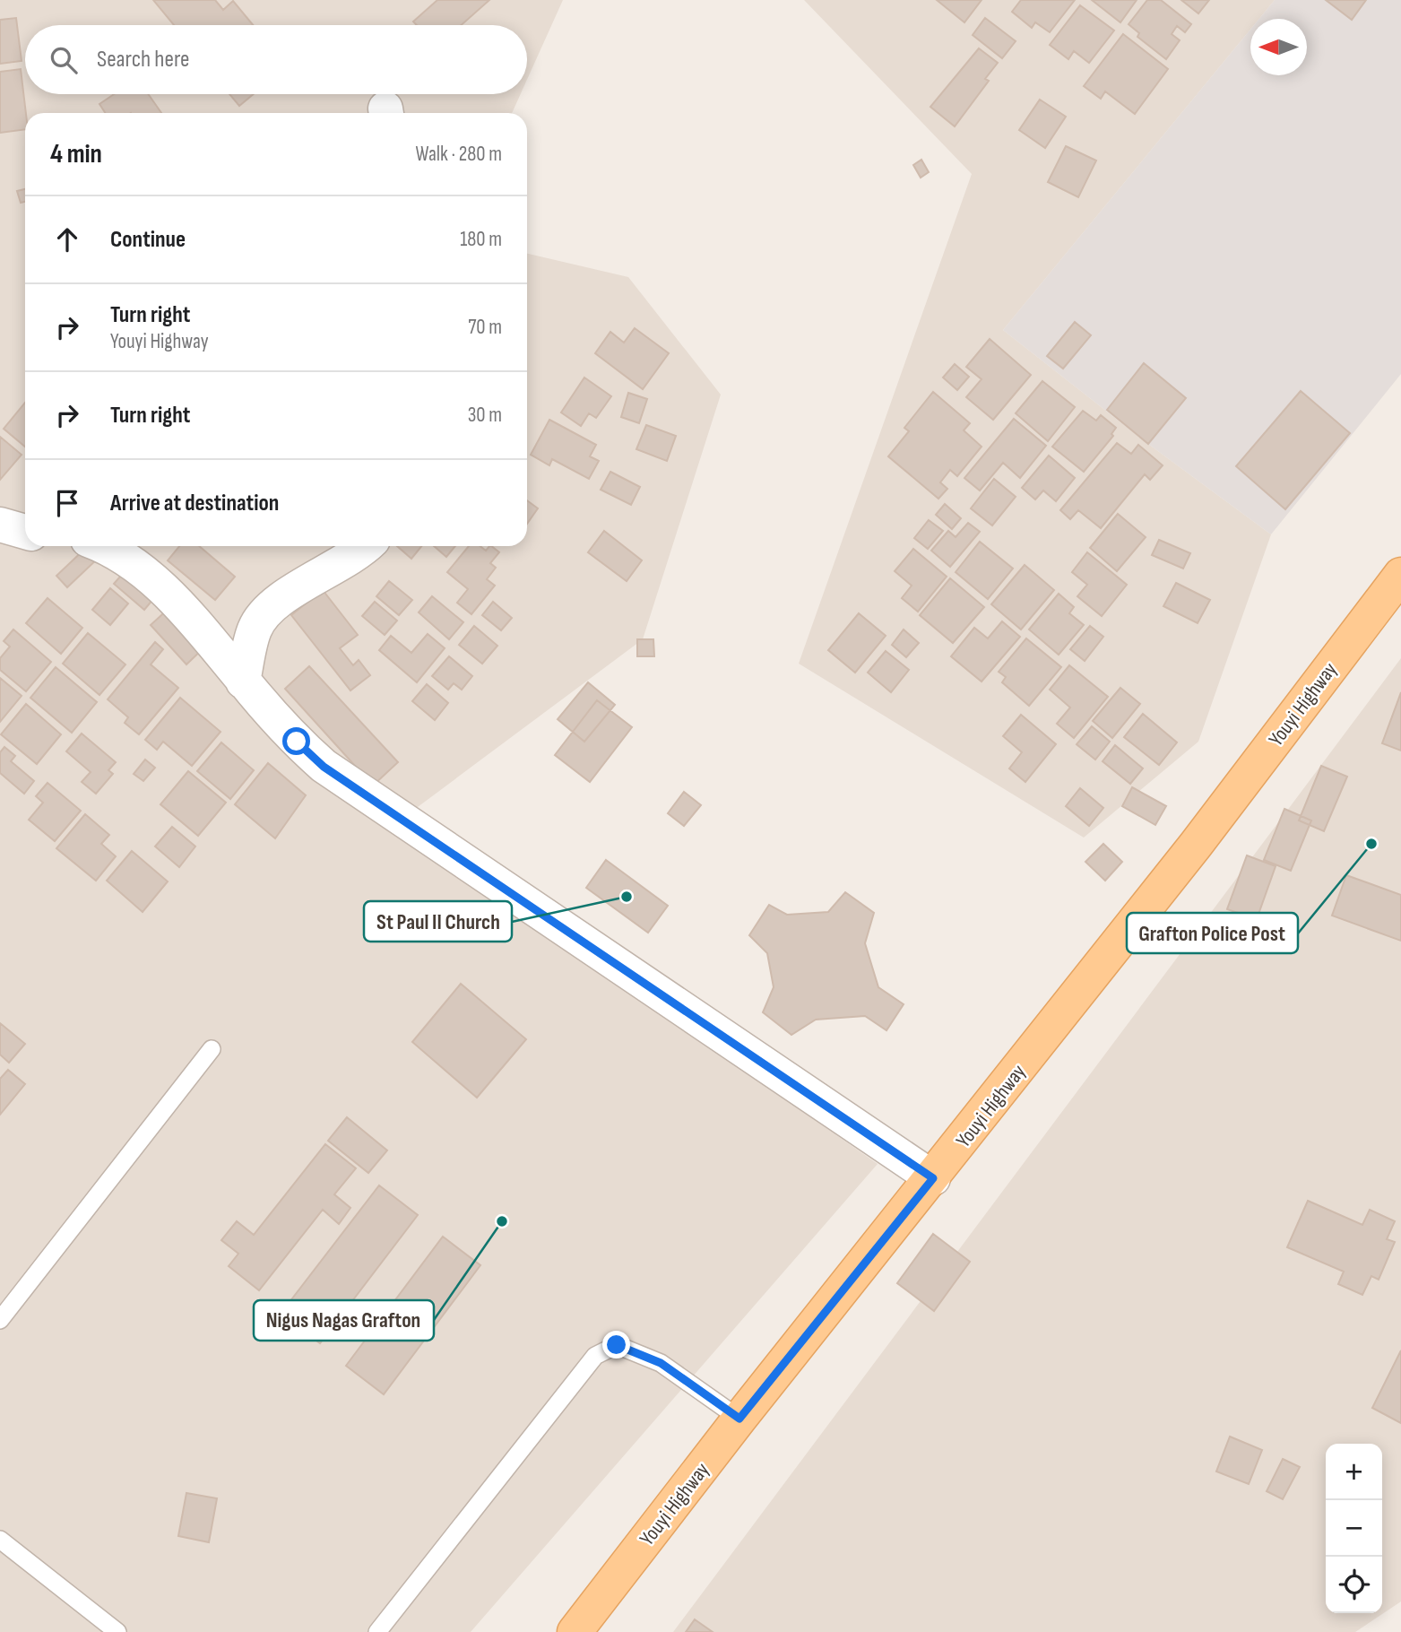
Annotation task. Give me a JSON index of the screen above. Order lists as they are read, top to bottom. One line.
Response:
{"streets":{"main road":["Youyi Highway"]},"places":["Grafton Police Post","St Paul II Church","Nigus Nagas Grafton"],"north":"left","page":{"search":"Search here","heading":["4 min","Walk · 280 m"],"list":[["Continue","180 m"],["Turn right","Youyi Highway","70 m"],["Turn right","30 m"],"Arrive at destination"],"map_buttons":["+","−"]}}
